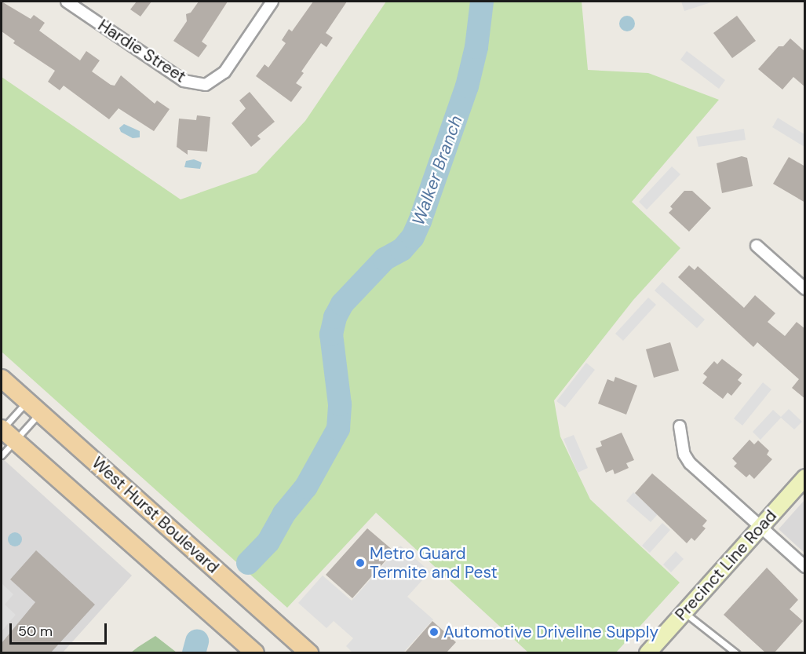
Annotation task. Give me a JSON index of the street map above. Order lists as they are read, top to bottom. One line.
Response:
{"streets":{"main road":["West Hurst Boulevard","Precinct Line Road"],"street":["Hardie Street"]},"water":["Walker Branch"],"places":["Metro Guard Termite and Pest","Automotive Driveline Supply"],"scale_bar":"50 m"}
